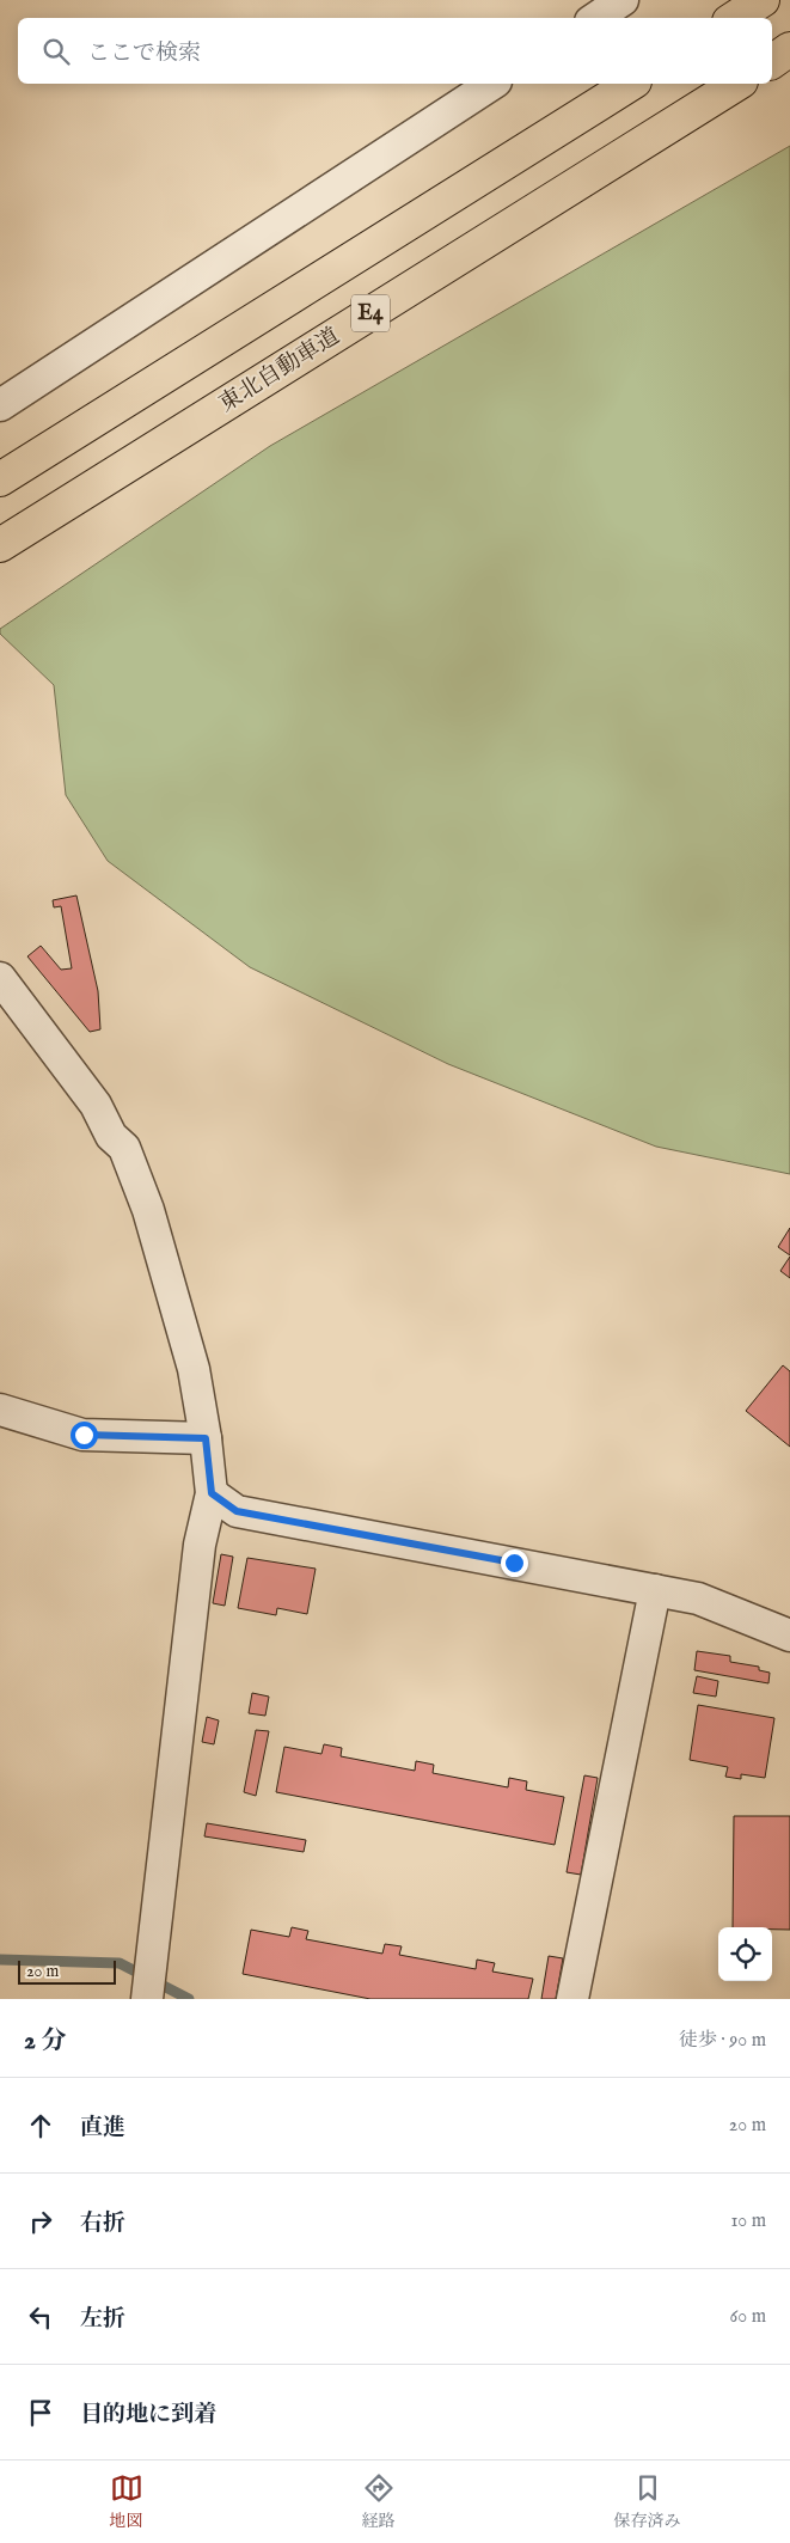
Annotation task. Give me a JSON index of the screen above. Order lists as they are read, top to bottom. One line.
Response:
{"streets":{"highway":["E4","東北自動車道"]},"scale_bar":"20 m","page":{"search":"ここで検索","scale":"20 m","heading":["2 分","徒歩 · 90 m"],"list":[["直進","20 m"],["右折","10 m"],["左折","60 m"],"目的地に到着"],"nav":["地図","経路","保存済み"]}}
